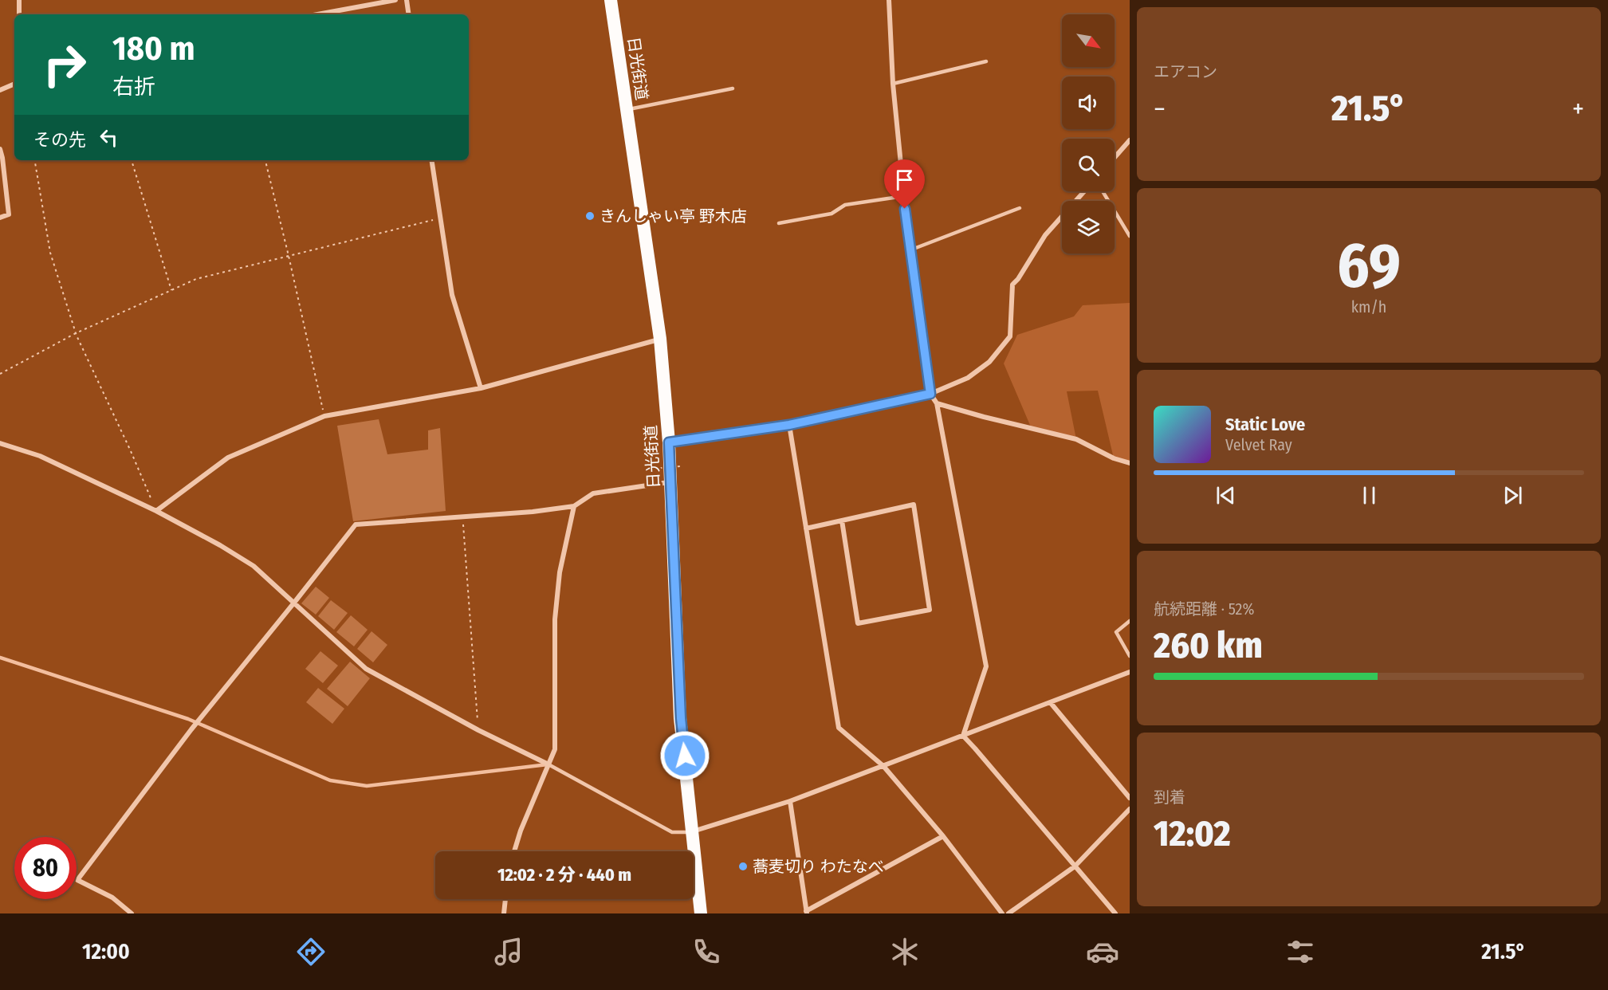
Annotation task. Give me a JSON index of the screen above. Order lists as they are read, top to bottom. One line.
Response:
{"streets":{"highway":["日光街道"]},"places":["きんしゃい亭 野木店","蕎麦切り わたなべ"],"north":"bottom right","page":{"tile":["エアコン",["69","km/h"],["航続距離 · 52%","260 km"],["到着","12:02"]],"turn":["180 m","右折"],"heat":["−","21.5°","+"],"then":"その先","song":["Static Love","Velvet Ray"],"limit":"80","trip":"12:02 · 2 分 · 440 m","tabs":["12:00","21.5°"]}}
